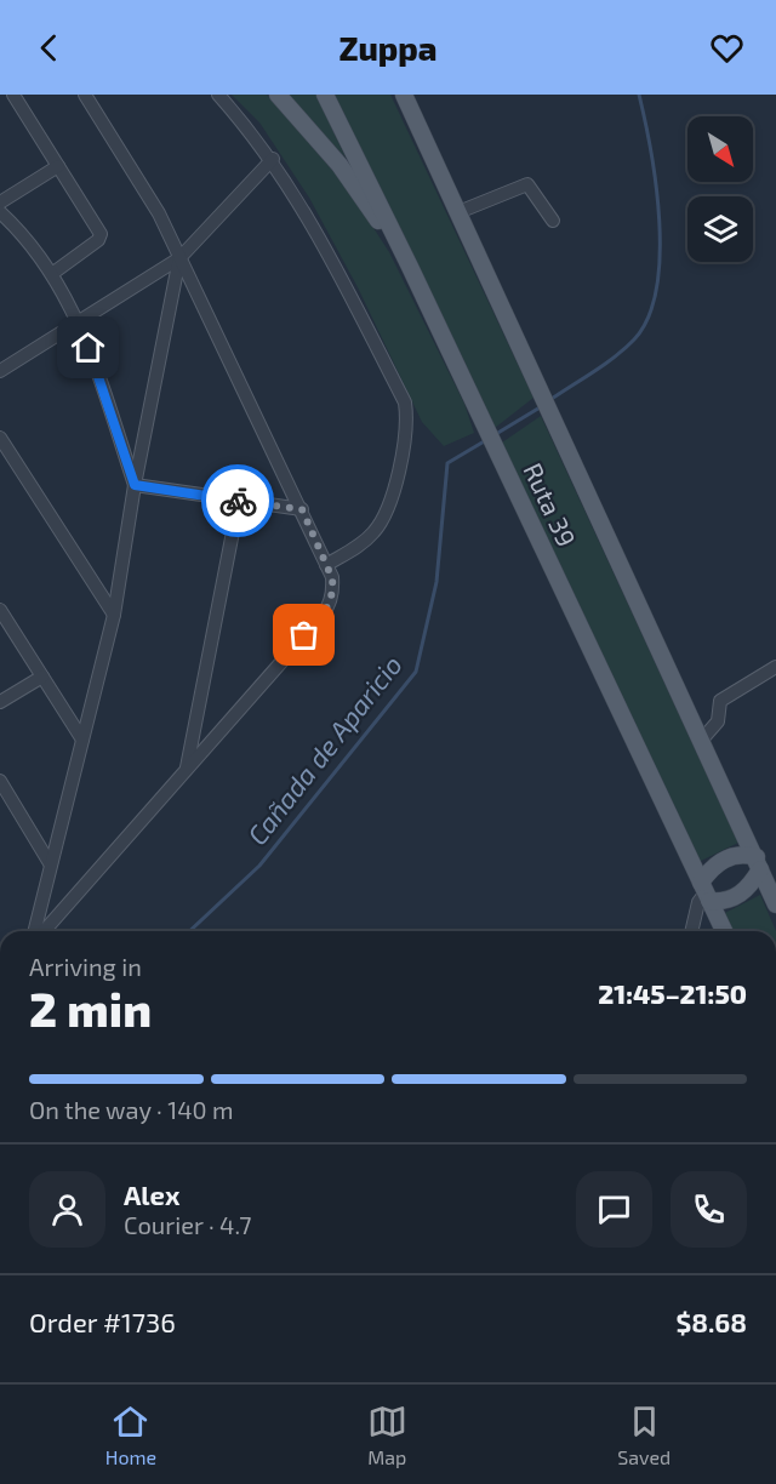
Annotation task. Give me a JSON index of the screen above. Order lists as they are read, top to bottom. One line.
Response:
{"streets":{"main road":["Ruta 39"]},"water":["Cañada de Aparicio"],"north":"bottom right","page":{"header":"Zuppa","heading":["2 min","Arriving in","21:45–21:50"],"panel":["Alex","Courier · 4.7","Order #1736","$8.68"],"bar":"On the way · 140 m","tabs":["Home","Map","Saved"]}}
